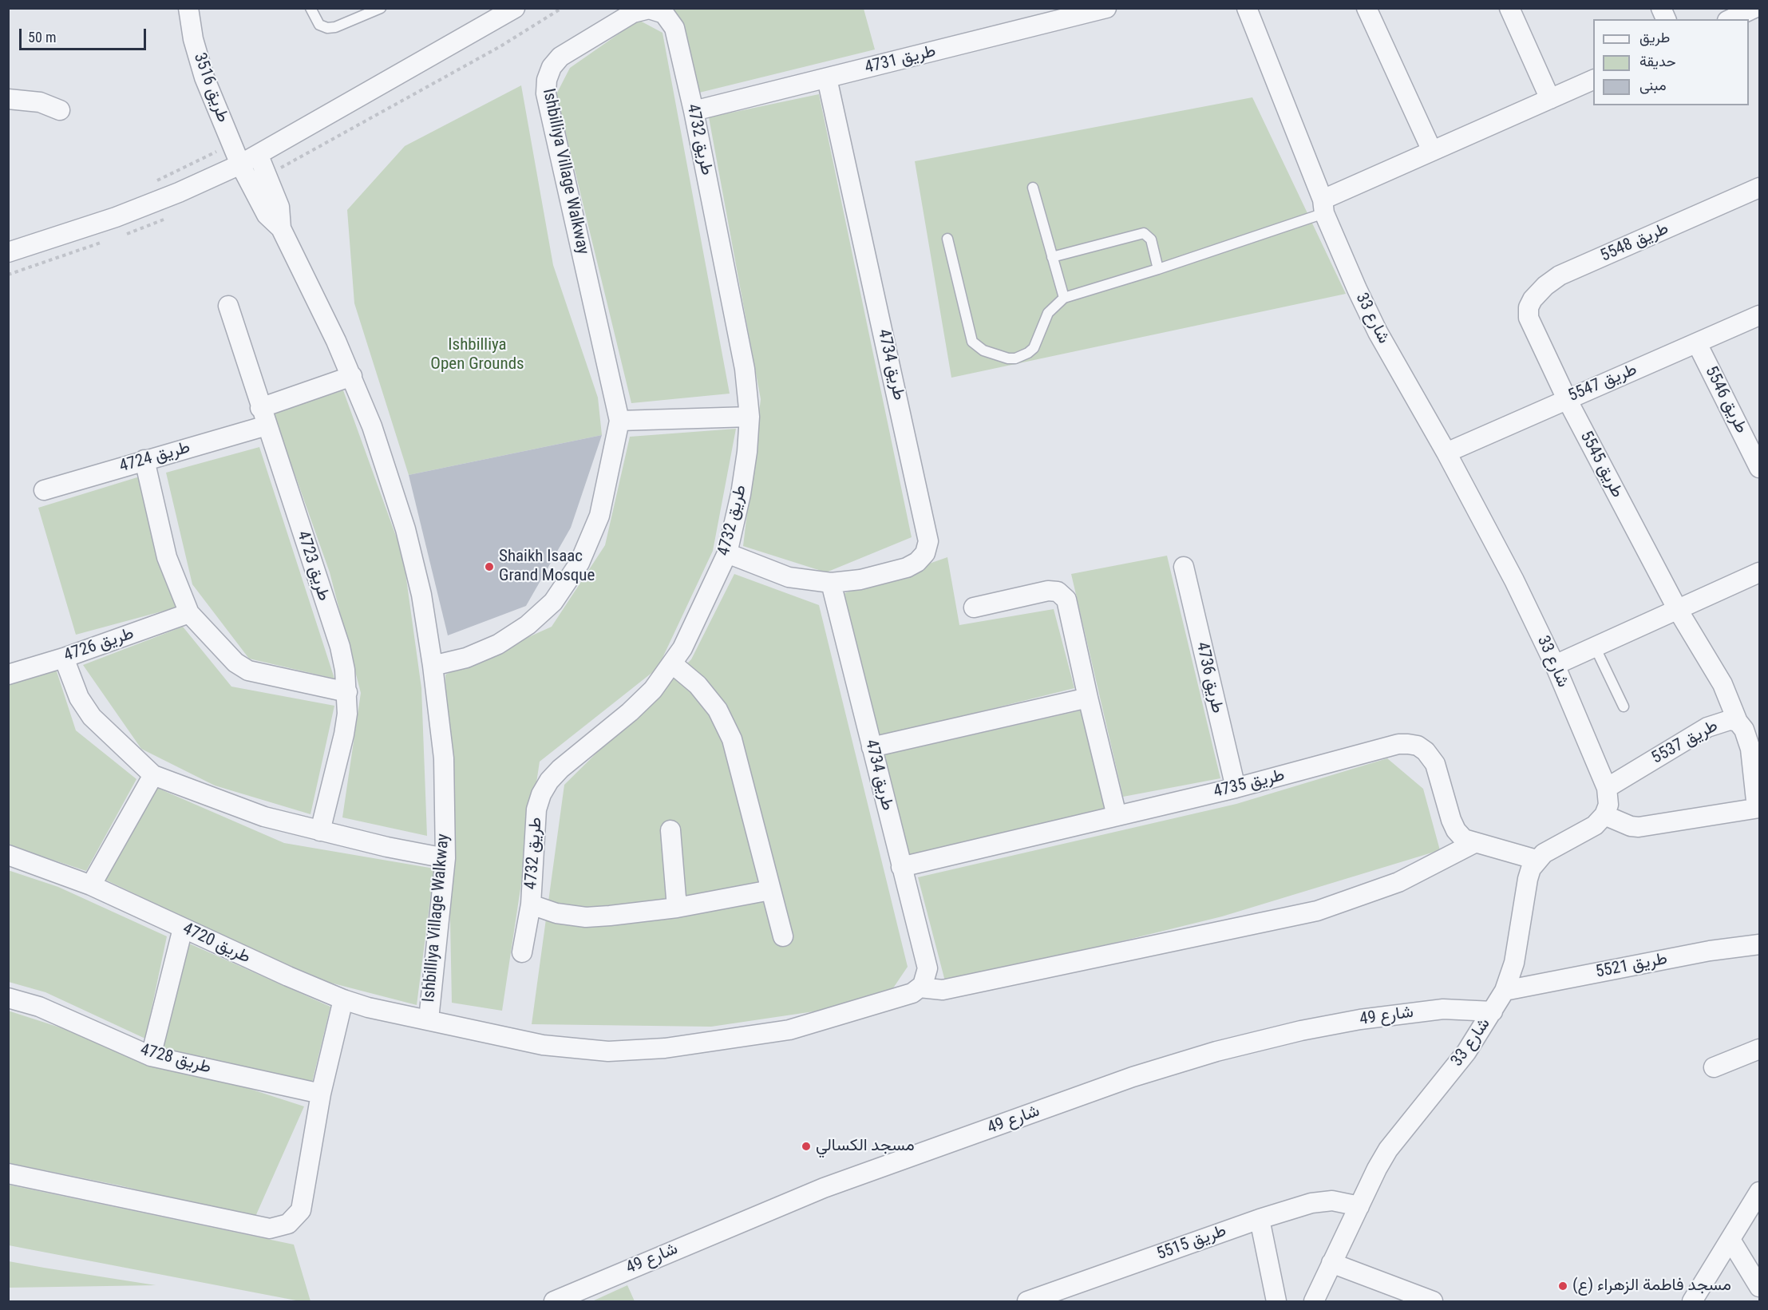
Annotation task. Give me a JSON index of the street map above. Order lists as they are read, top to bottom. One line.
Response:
{"streets":{"street":["طريق 4731","طريق 3516","طريق 4732","Ishbilliya Village Walkway","طريق 5548","شارع 33","طريق 4734","طريق 5547","طريق 5546","طريق 4724","طريق 5545","طريق 4723","طريق 4726","طريق 4736","طريق 5537","طريق 4735","طريق 4720","طريق 5521","شارع 49","طريق 4728","طريق 5515"]},"crossings":[["طريق 4731","طريق 4732"],["طريق 4731","طريق 4734"],["طريق 3516","Ishbilliya Village Walkway"],["طريق 4732","Ishbilliya Village Walkway"],["طريق 4732","طريق 4734"],["Ishbilliya Village Walkway","طريق 4734"],["Ishbilliya Village Walkway","طريق 4720"],["طريق 5548","طريق 5545"],["شارع 33","طريق 5547"],["شارع 33","طريق 5537"],["شارع 33","طريق 4735"],["شارع 33","طريق 5521"],["شارع 33","شارع 49"],["شارع 33","طريق 5515"],["طريق 4734","طريق 4735"],["طريق 5547","طريق 5546"],["طريق 5547","طريق 5545"],["طريق 4724","طريق 4723"],["طريق 5545","طريق 5537"],["طريق 4736","طريق 4735"]],"parks":["Ishbilliya Open Grounds"],"places":["Shaikh Isaac Grand Mosque","مسجد الكسالي","مسجد فاطمة الزهراء (ع)"],"legend":["طريق","حديقة","مبنى"],"scale_bar":"50 m"}
